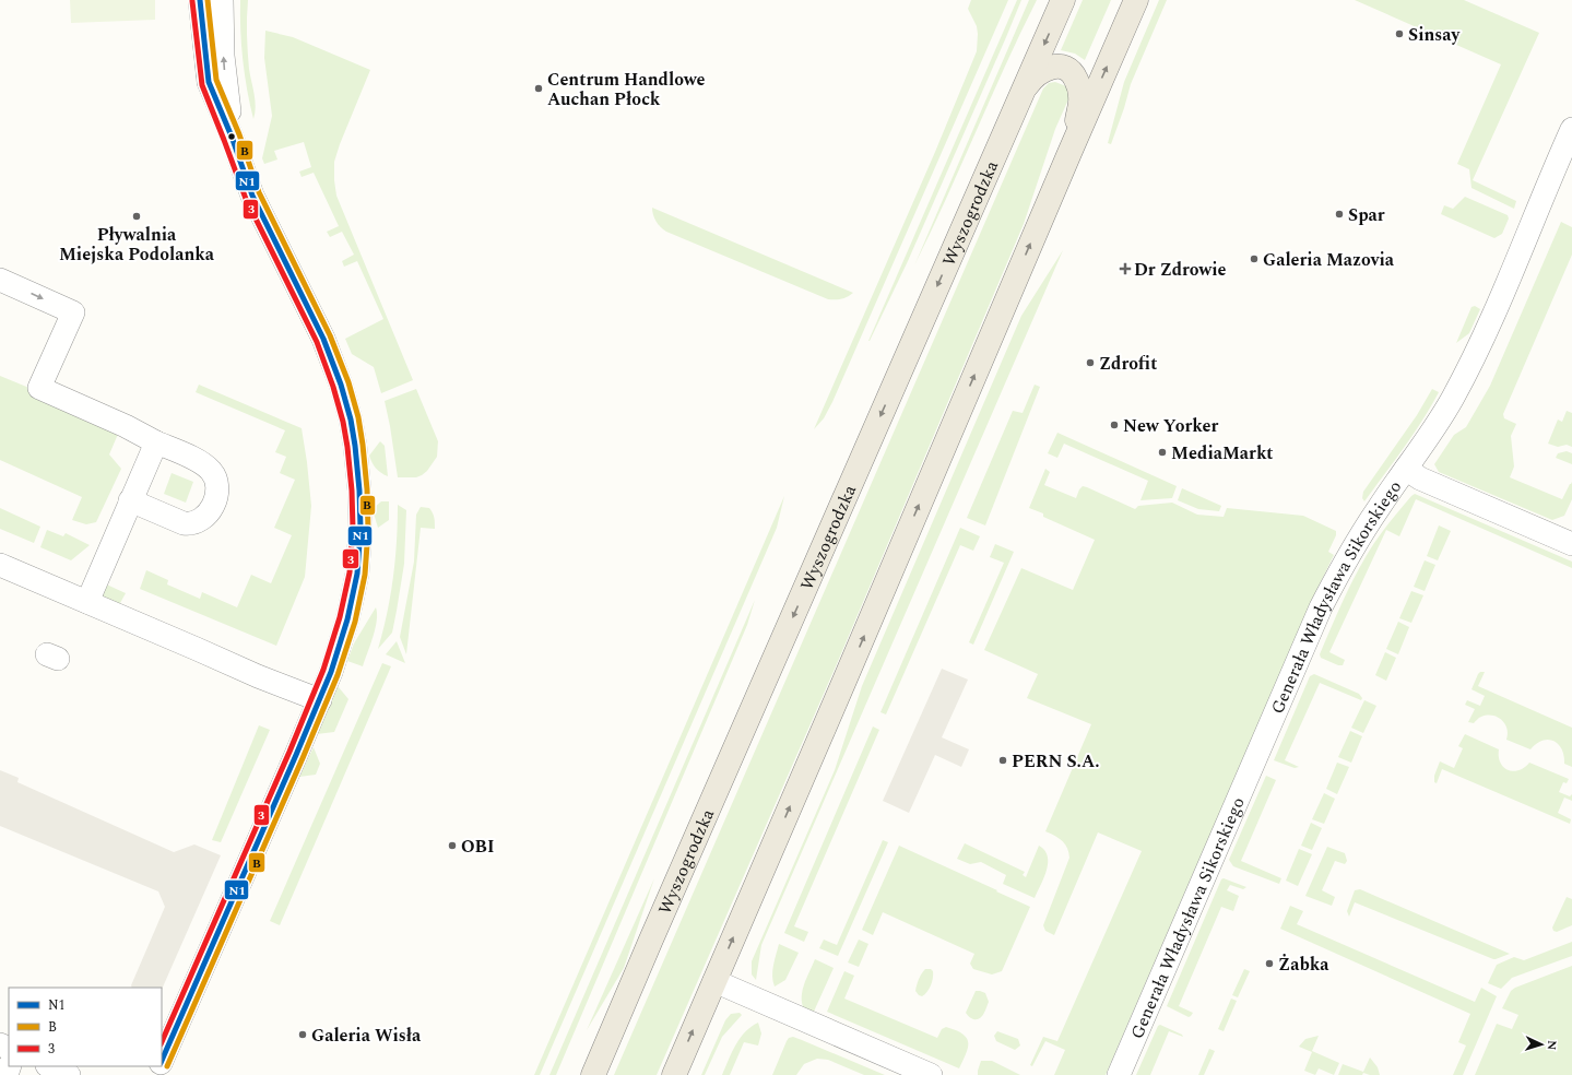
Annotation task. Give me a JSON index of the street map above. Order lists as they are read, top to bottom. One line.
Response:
{"streets":{"main road":["Wyszogrodzka"],"street":["Generała Władysława Sikorskiego"]},"places":{"other":["Sinsay","Centrum Handlowe Auchan Płock","Spar","Pływalnia Miejska Podolanka","Galeria Mazovia","Zdrofit","New Yorker","MediaMarkt","PERN S.A.","OBI","Żabka","Galeria Wisła"],"health":["Dr Zdrowie"]},"lines":["transit line N1","transit line B","transit line 3"],"legend":["N1","B","3"],"north":"right"}
